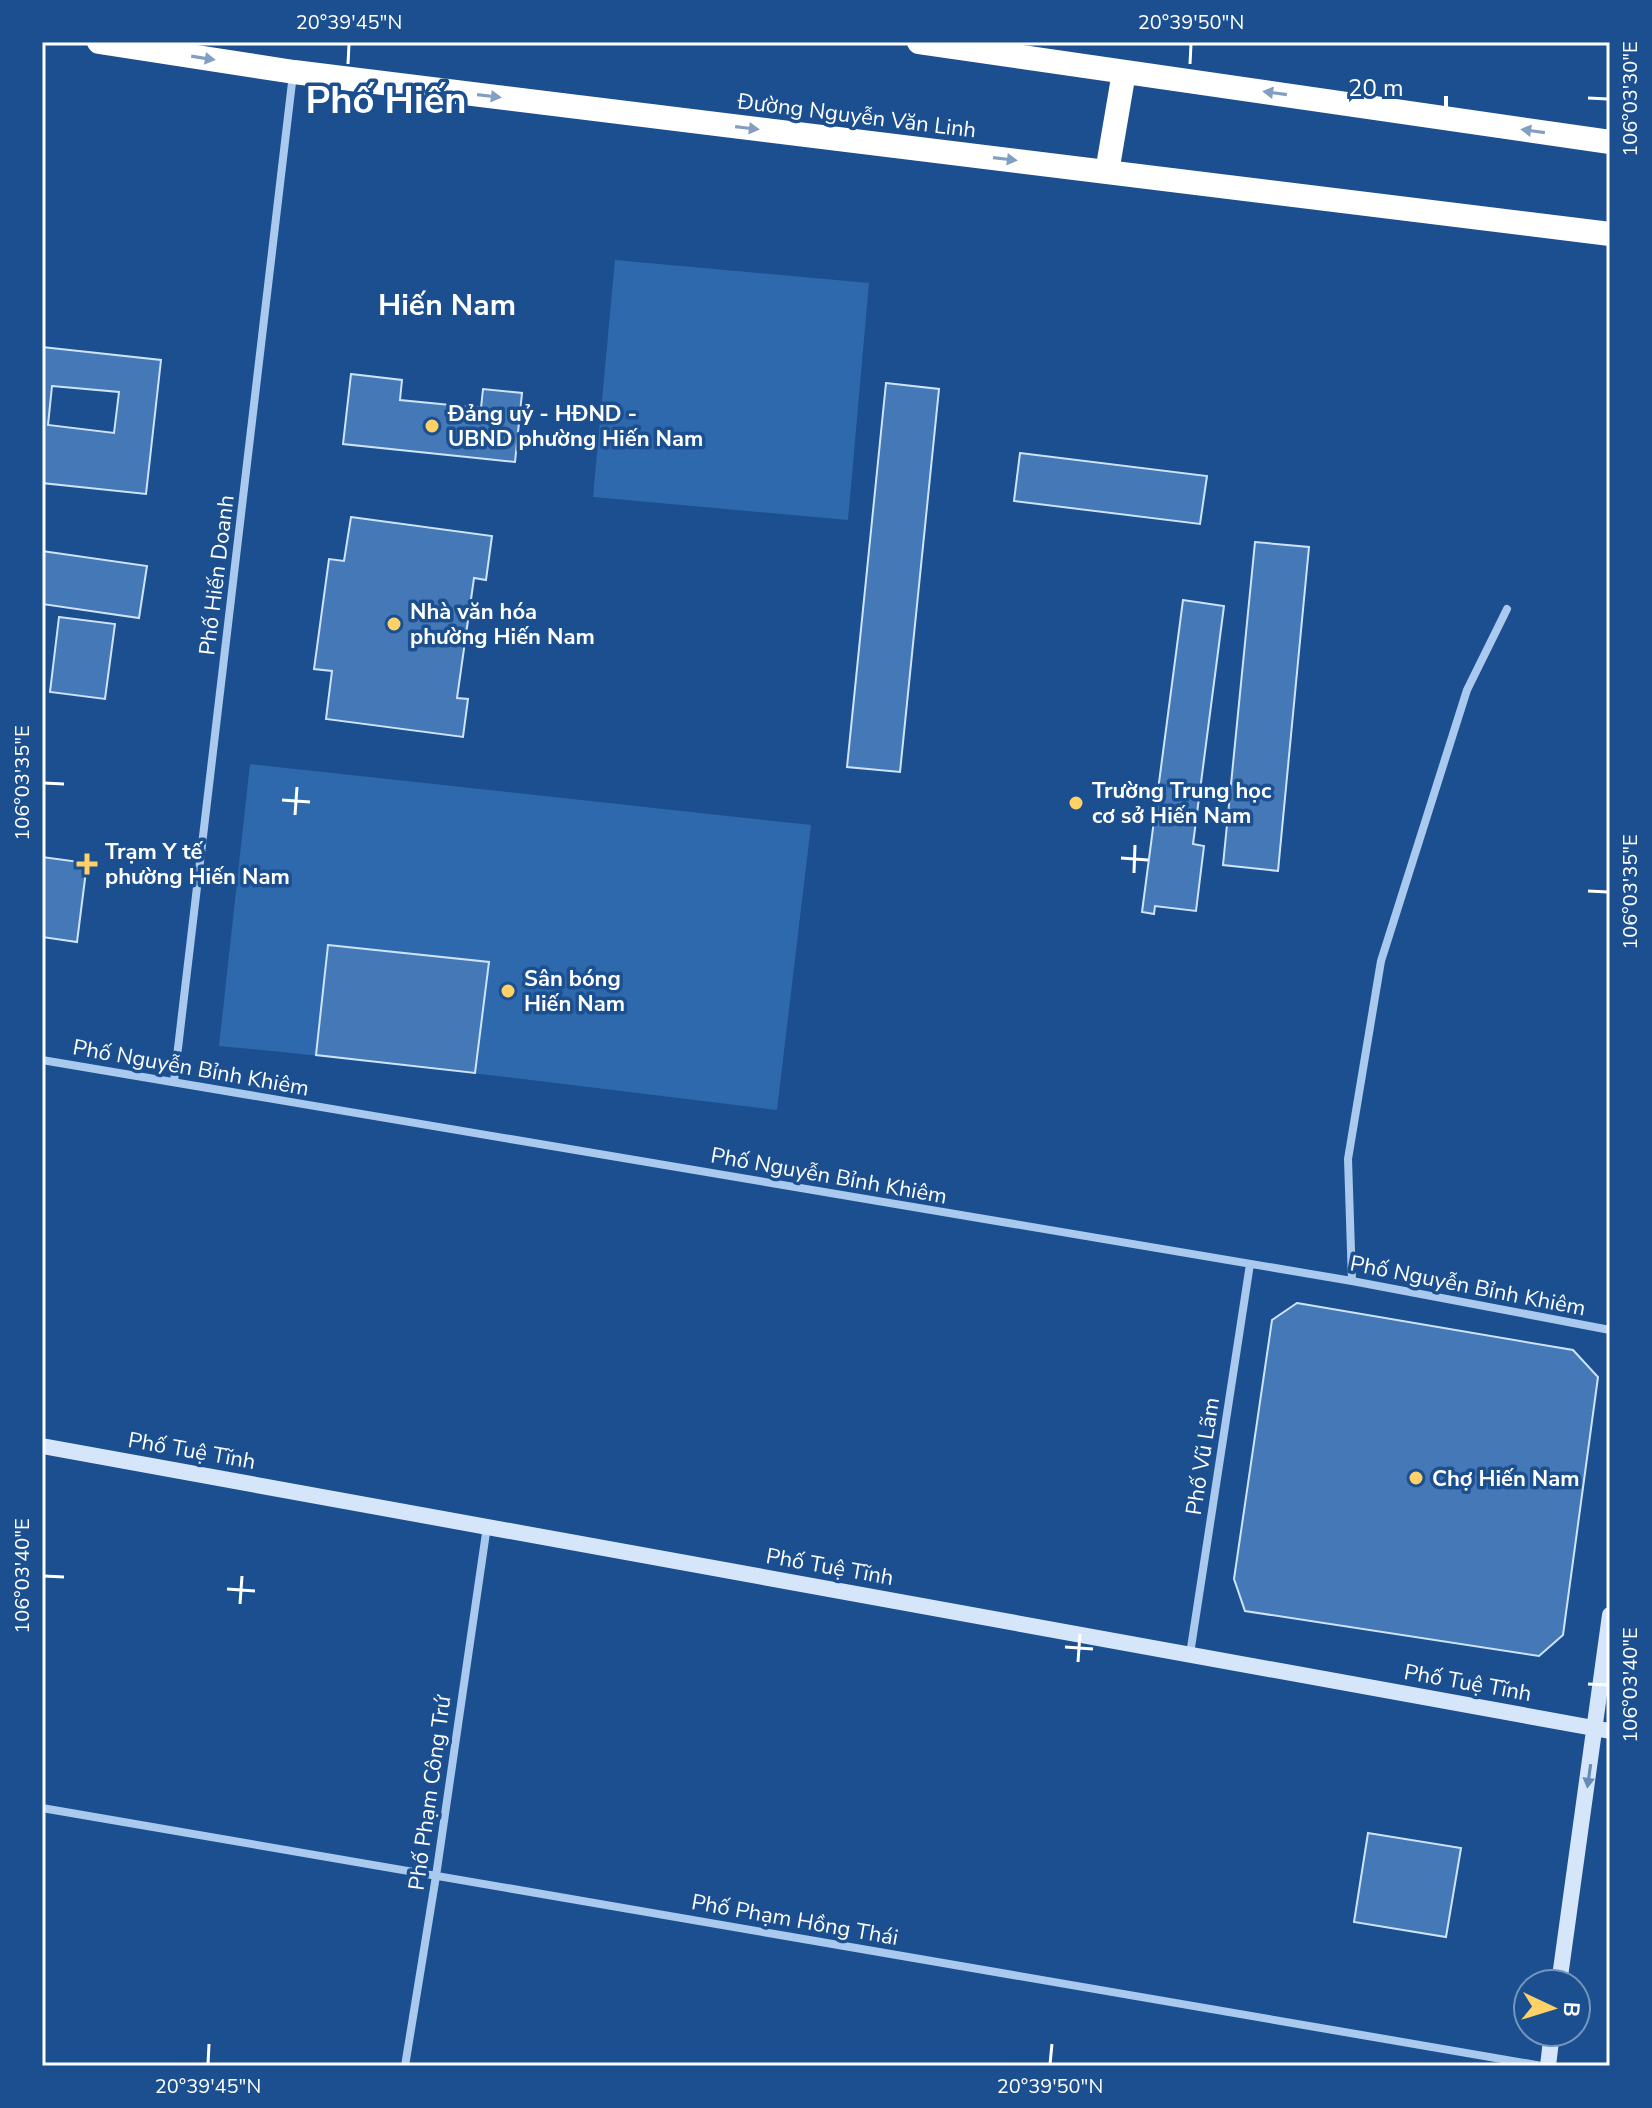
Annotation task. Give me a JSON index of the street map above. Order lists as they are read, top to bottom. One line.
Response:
{"streets":{"highway":["Đường Nguyễn Văn Linh"],"street":["Phố Hiến Doanh","Phố Nguyễn Bỉnh Khiêm","Phố Tuệ Tĩnh","Phố Vũ Lãm","Phố Phạm Công Trứ","Phố Phạm Hồng Thái"]},"crossings":[["Đường Nguyễn Văn Linh","Phố Hiến Doanh"],["Phố Hiến Doanh","Phố Nguyễn Bỉnh Khiêm"],["Phố Nguyễn Bỉnh Khiêm","Phố Vũ Lãm"],["Phố Tuệ Tĩnh","Phố Vũ Lãm"],["Phố Tuệ Tĩnh","Phố Phạm Công Trứ"],["Phố Phạm Công Trứ","Phố Phạm Hồng Thái"]],"one_way":["Đường Nguyễn Văn Linh"],"districts":["Phố Hiến","Hiến Nam"],"places":{"other":["Đảng uỷ - HĐND - UBND phường Hiến Nam","Nhà văn hóa phường Hiến Nam","Trường Trung học cơ sở Hiến Nam","Sân bóng Hiến Nam","Chợ Hiến Nam"],"health":["Trạm Y tế phường Hiến Nam"]},"scale_bar":"20 m","north":"right","coordinates":["20°39'45\"N","20°39'50\"N","106°03'30\"E","106°03'35\"E","106°03'40\"E"]}
